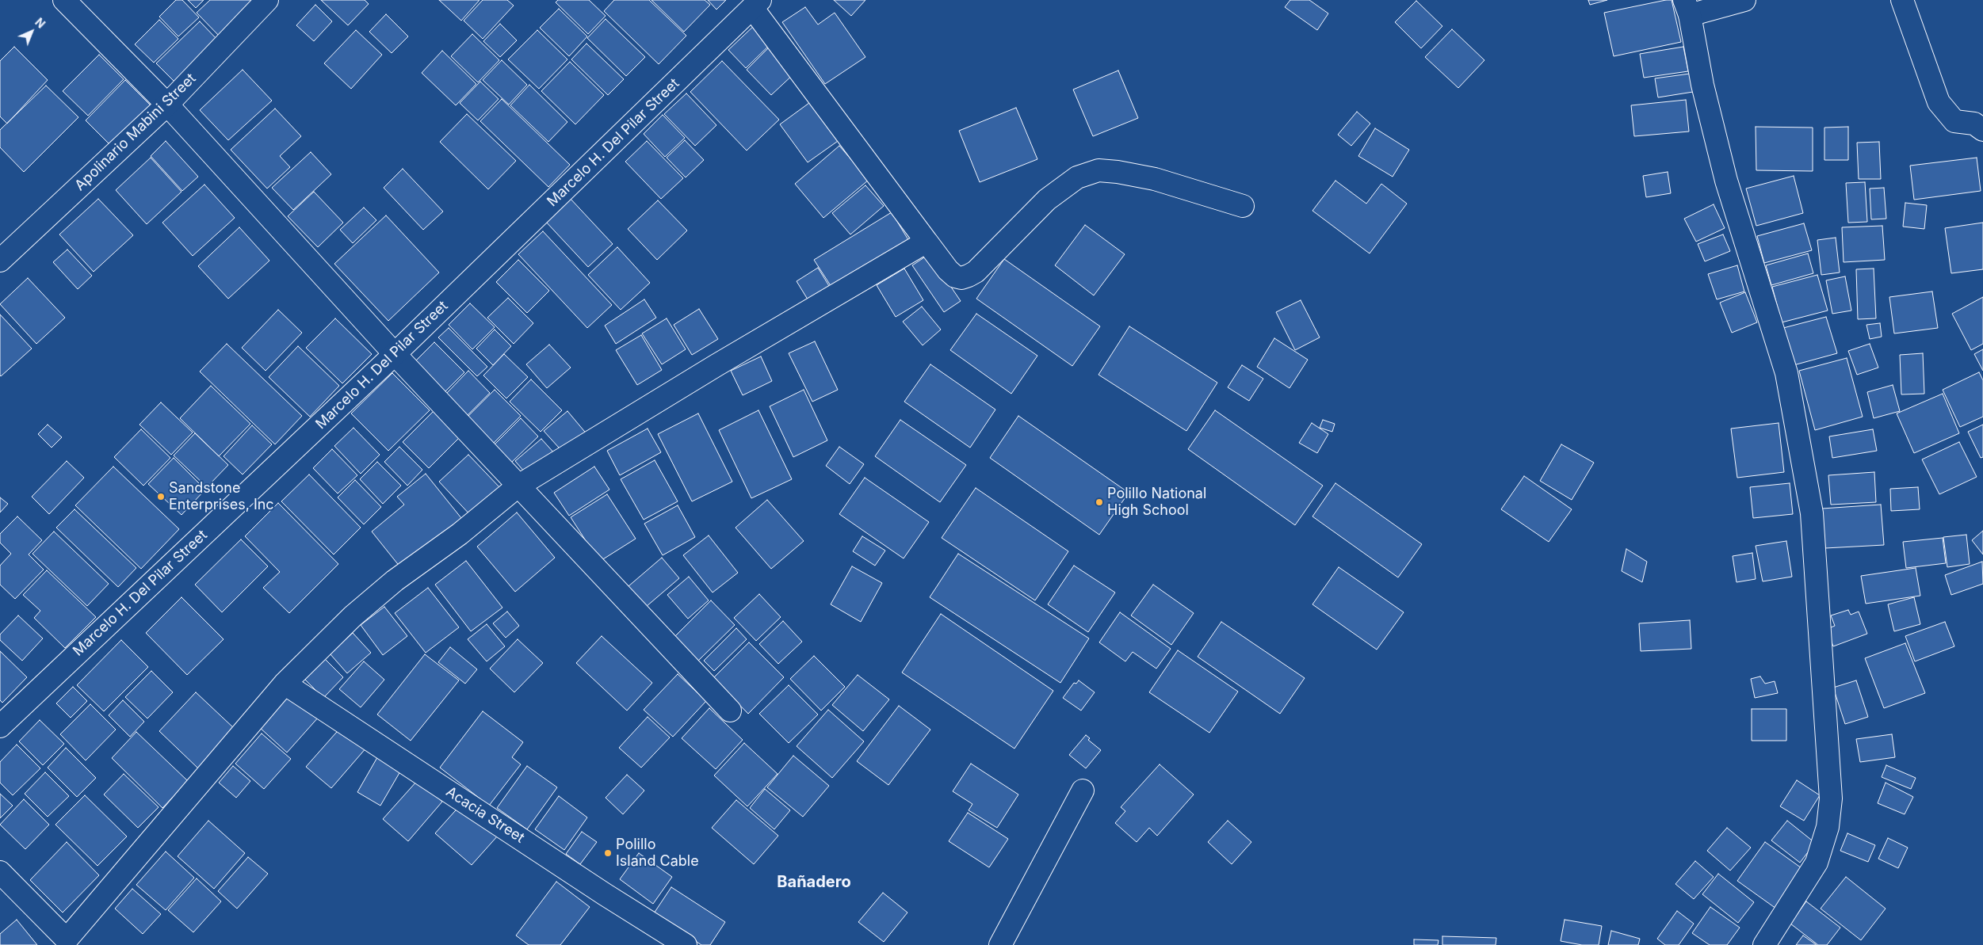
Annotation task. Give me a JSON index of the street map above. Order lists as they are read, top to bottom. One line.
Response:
{"streets":{"street":["Apolinario Mabini Street","Marcelo H. Del Pilar Street","Acacia Street"]},"districts":["Bañadero"],"places":["Sandstone Enterprises, Inc","Polillo National High School","Polillo Island Cable"],"north":"top right"}
